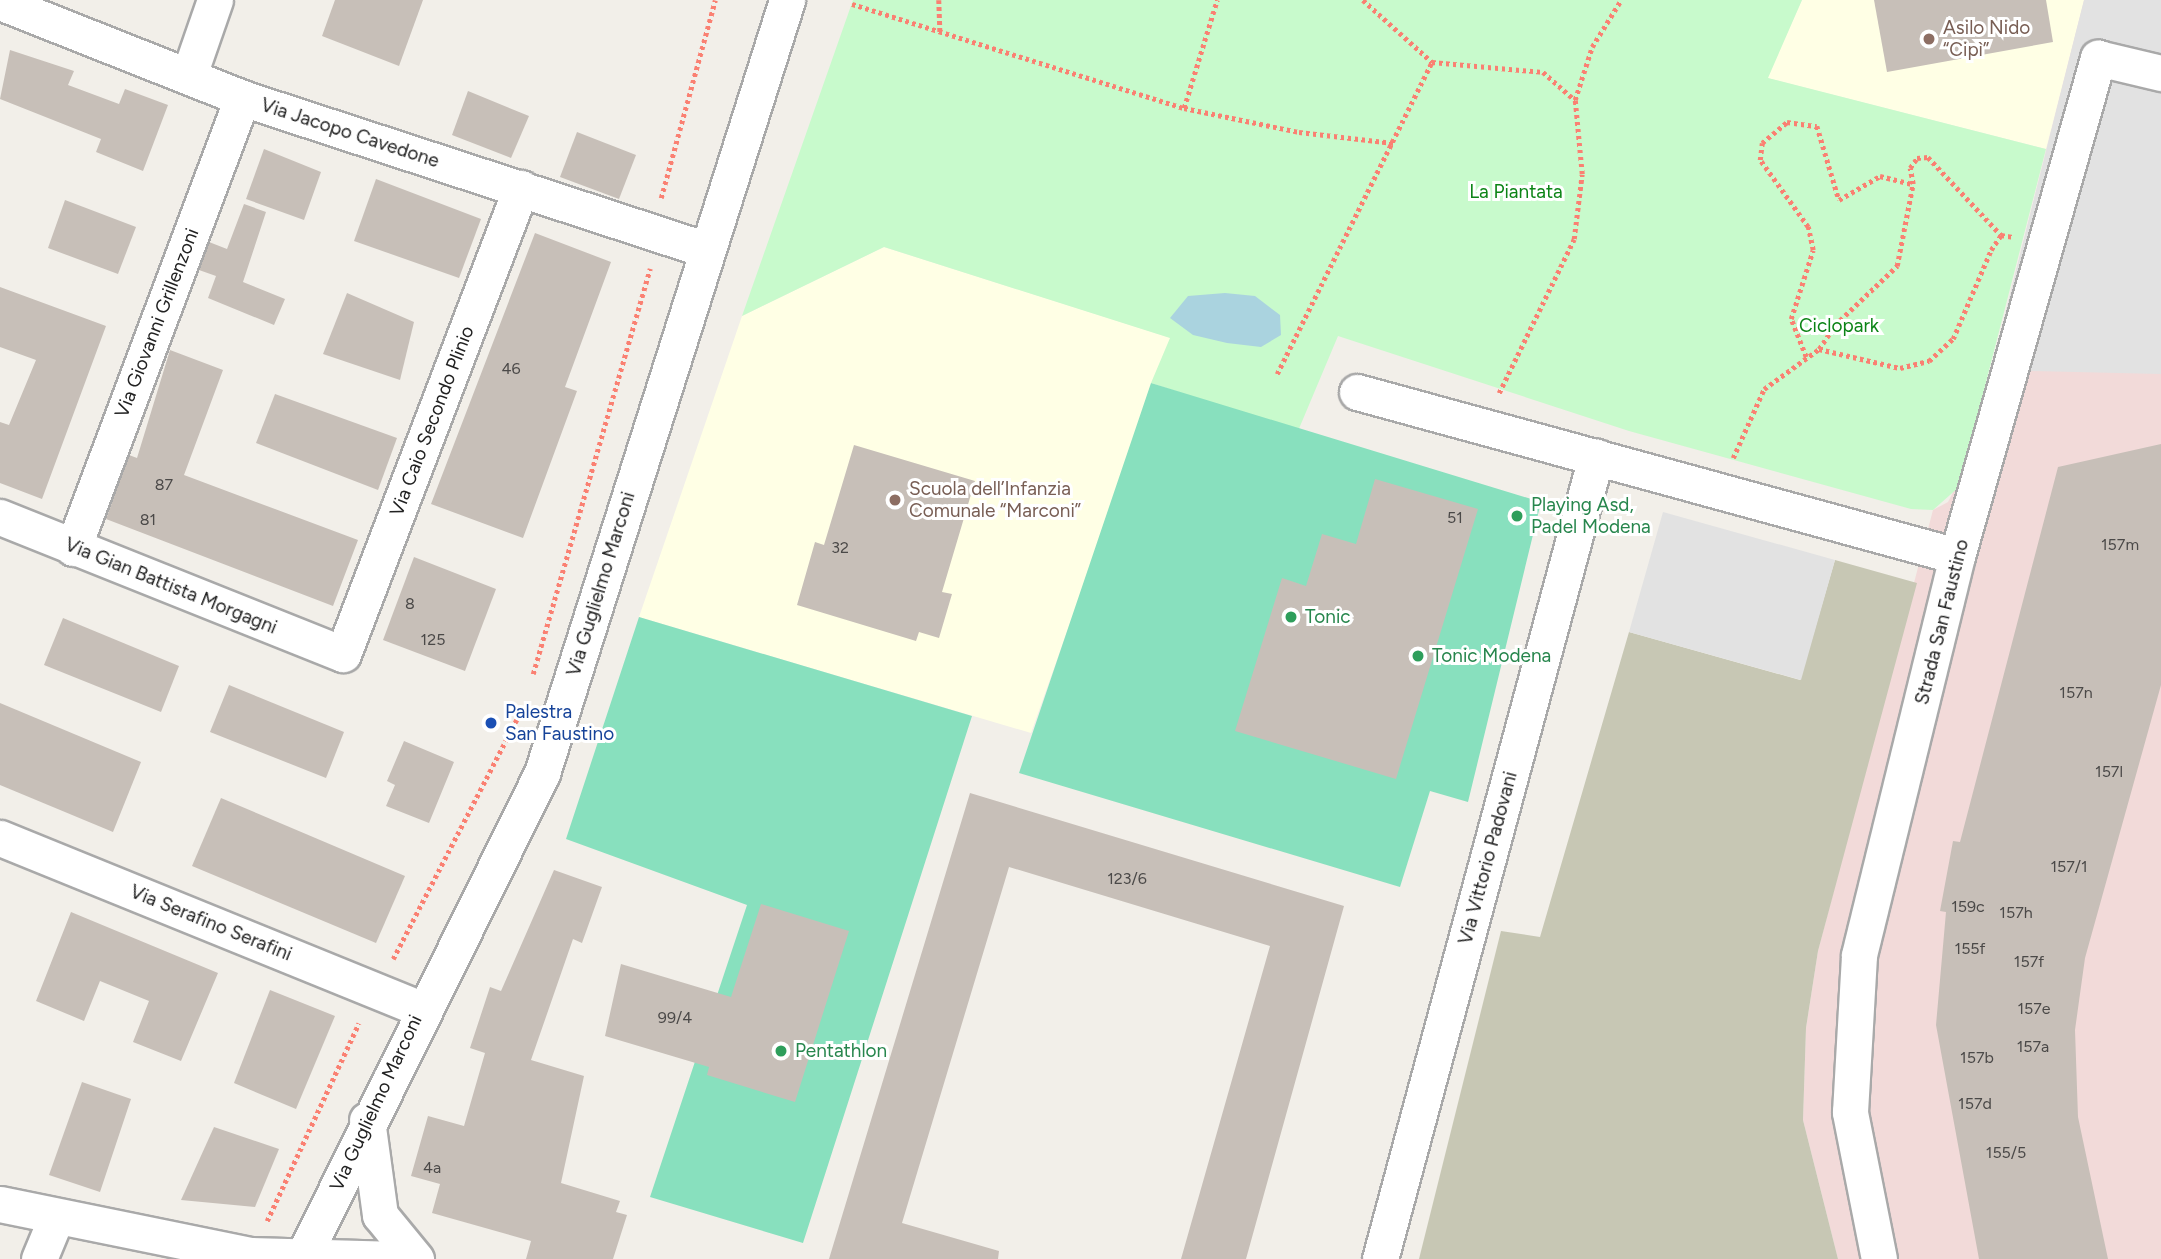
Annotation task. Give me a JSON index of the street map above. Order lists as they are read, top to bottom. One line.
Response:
{"streets":{"street":["Via Jacopo Cavedone","Via Giovanni Grillenzoni","Via Caio Secondo Plinio","Via Guglielmo Marconi","Via Gian Battista Morgagni","Strada San Faustino","Via Vittorio Padovani","Via Serafino Serafini"]},"crossings":[["Via Jacopo Cavedone","Via Giovanni Grillenzoni"],["Via Jacopo Cavedone","Via Caio Secondo Plinio"],["Via Jacopo Cavedone","Via Guglielmo Marconi"],["Via Giovanni Grillenzoni","Via Gian Battista Morgagni"],["Via Caio Secondo Plinio","Via Gian Battista Morgagni"],["Via Guglielmo Marconi","Via Serafino Serafini"]],"parks":["La Piantata","Ciclopark"],"places":["Asilo Nido “Cipì”","Scuola dell’Infanzia Comunale “Marconi”","Playing Asd, Padel Modena","Tonic","Tonic Modena","Palestra San Faustino","Pentathlon"],"house_numbers":["46","87","51","81","157m","32","8","125","157n","157l","157/1","123/6","159c","157h","155f","157f","157e","99/4","157a","157b","157d","155/5","4a"]}
